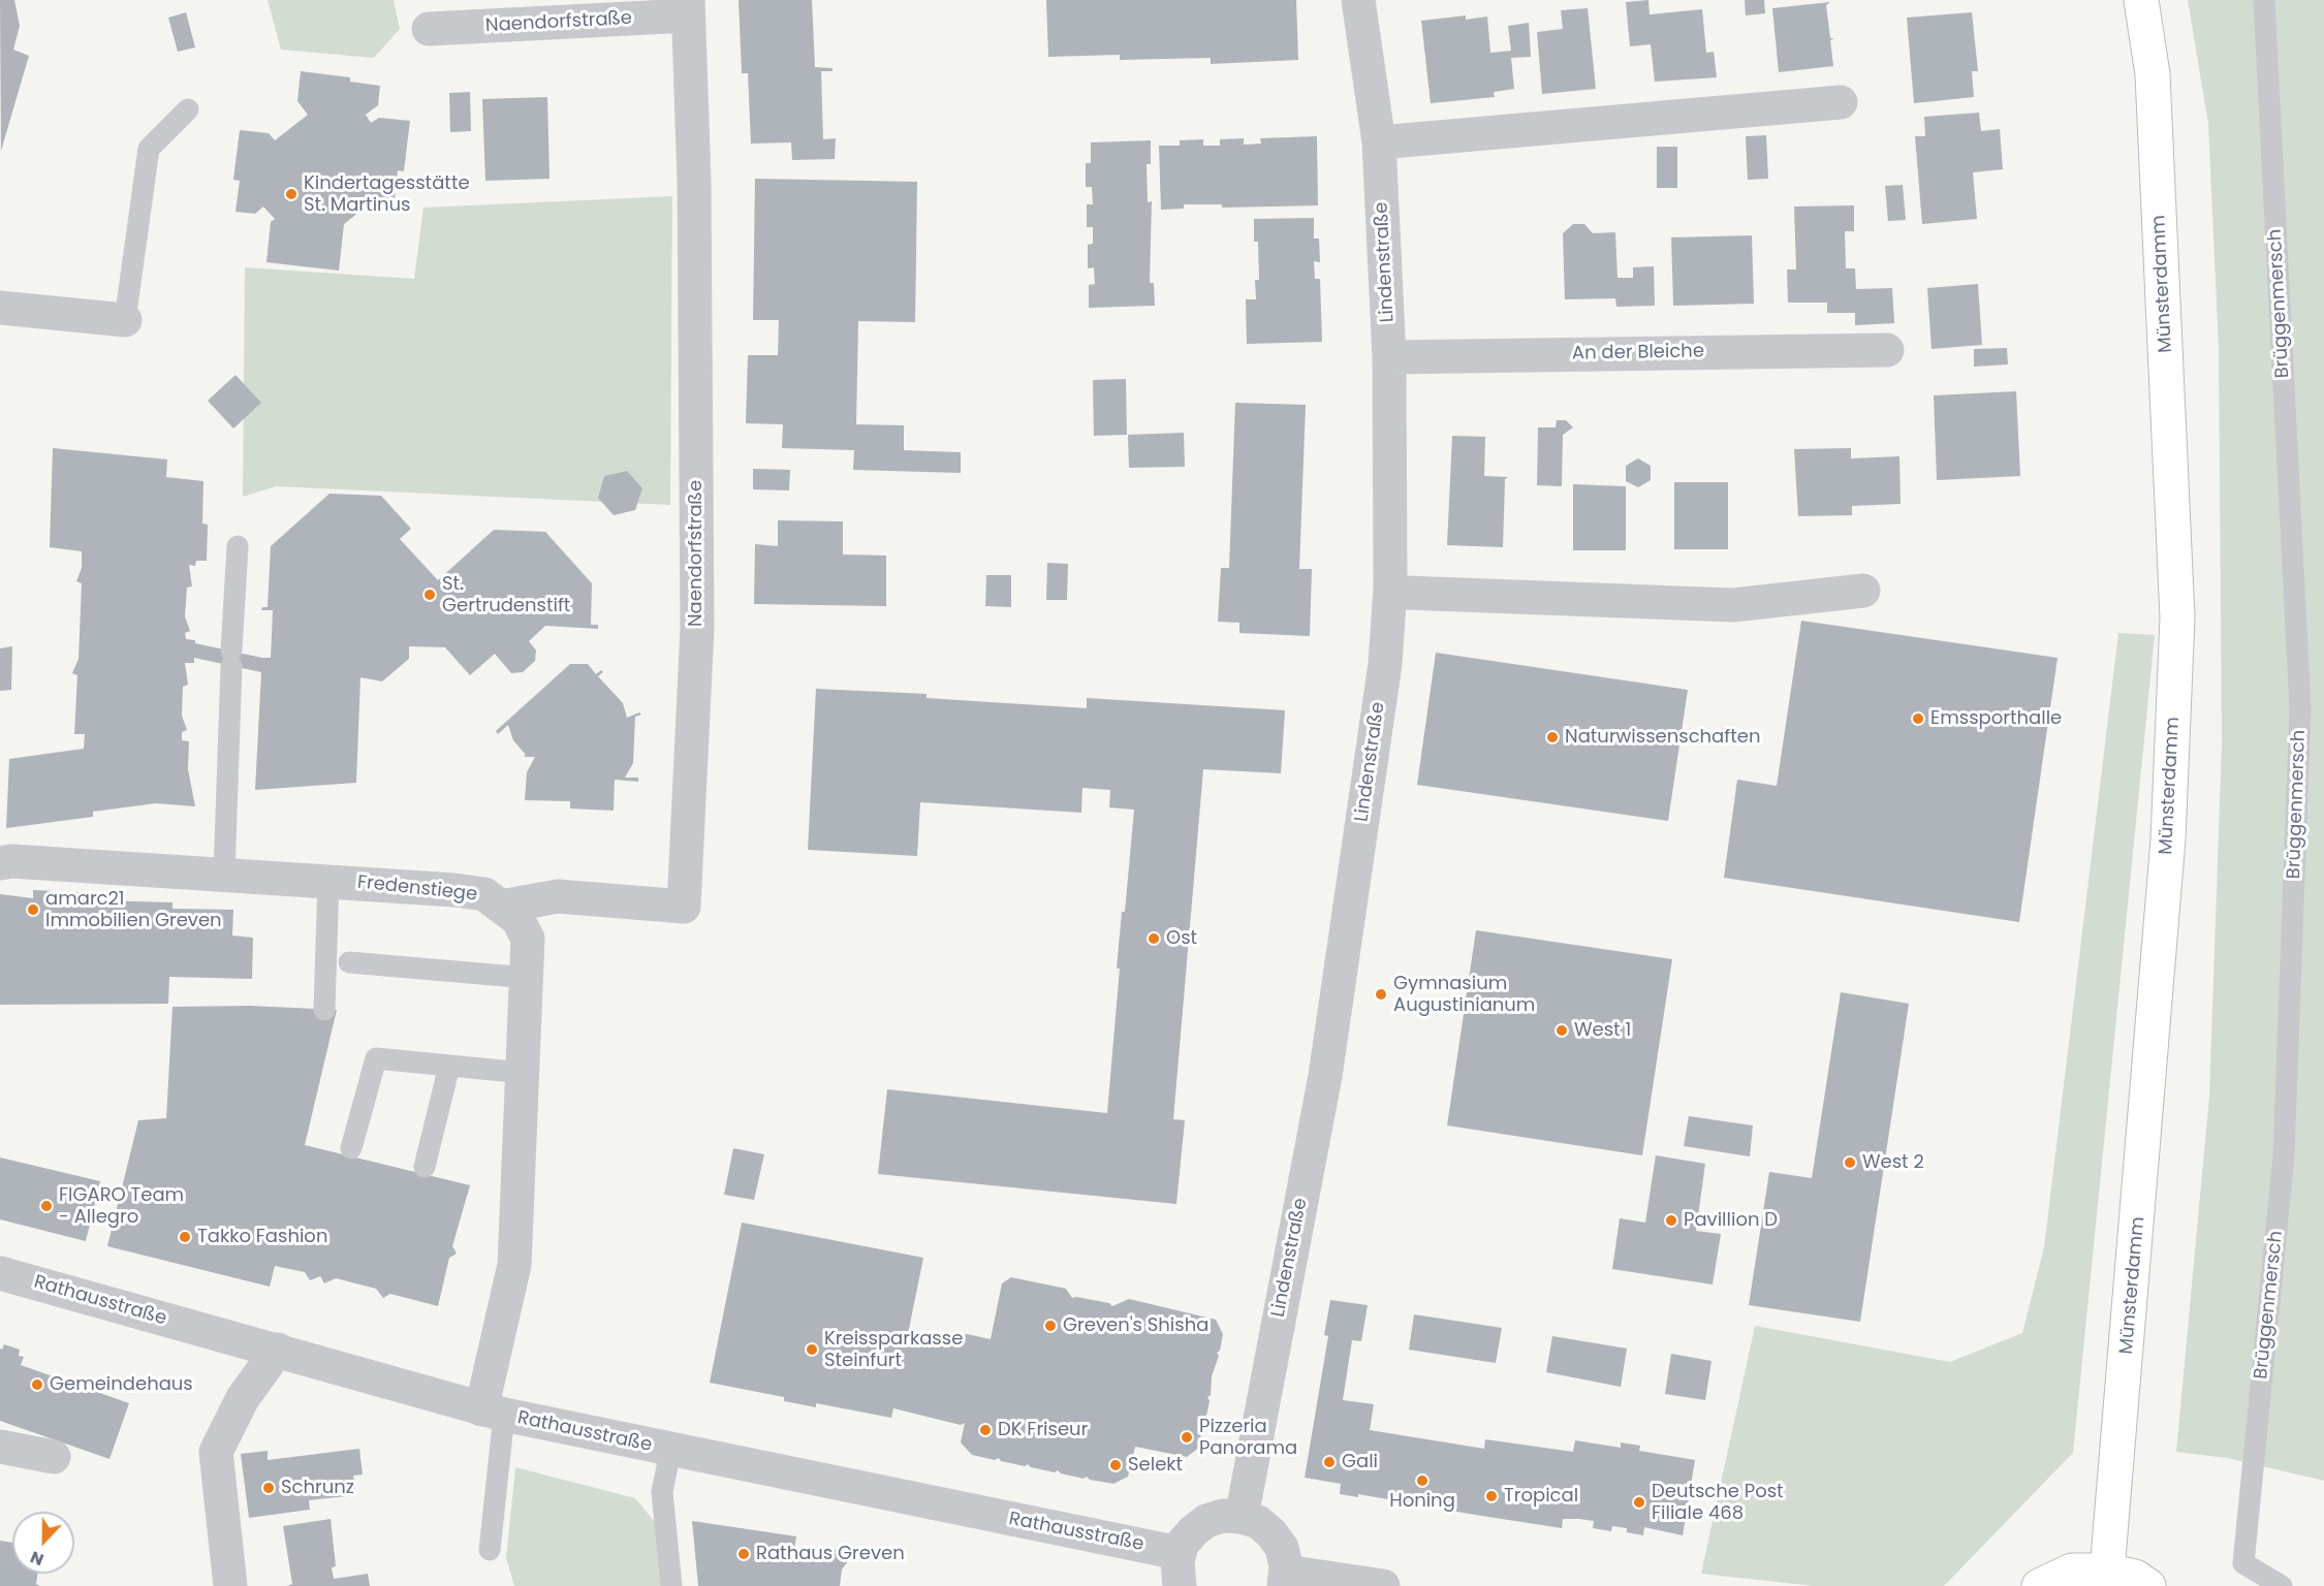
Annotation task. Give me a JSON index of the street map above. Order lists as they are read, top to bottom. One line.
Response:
{"streets":{"main road":["Münsterdamm"],"street":["Naendorfstraße","Lindenstraße","An der Bleiche","Fredenstiege","Rathausstraße"],"lane":["Brüggenmersch"]},"crossings":[["Naendorfstraße","Fredenstiege"],["Lindenstraße","An der Bleiche"],["Fredenstiege","Rathausstraße"]],"places":["Kindertagesstätte St. Martinus","St. Gertrudenstift","Emssporthalle","Naturwissenschaften","amarc21 Immobilien Greven","Ost","Gymnasium Augustinianum","West 1","West 2","FIGARO Team - Allegro","Pavillion D","Takko Fashion","Greven's Shisha","Kreissparkasse Steinfurt","Gemeindehaus","DK Friseur","Pizzeria Panorama","Gali","Selekt","Honing","Schrunz","Tropical","Deutsche Post Filiale 468","Rathaus Greven"],"north":"bottom"}
